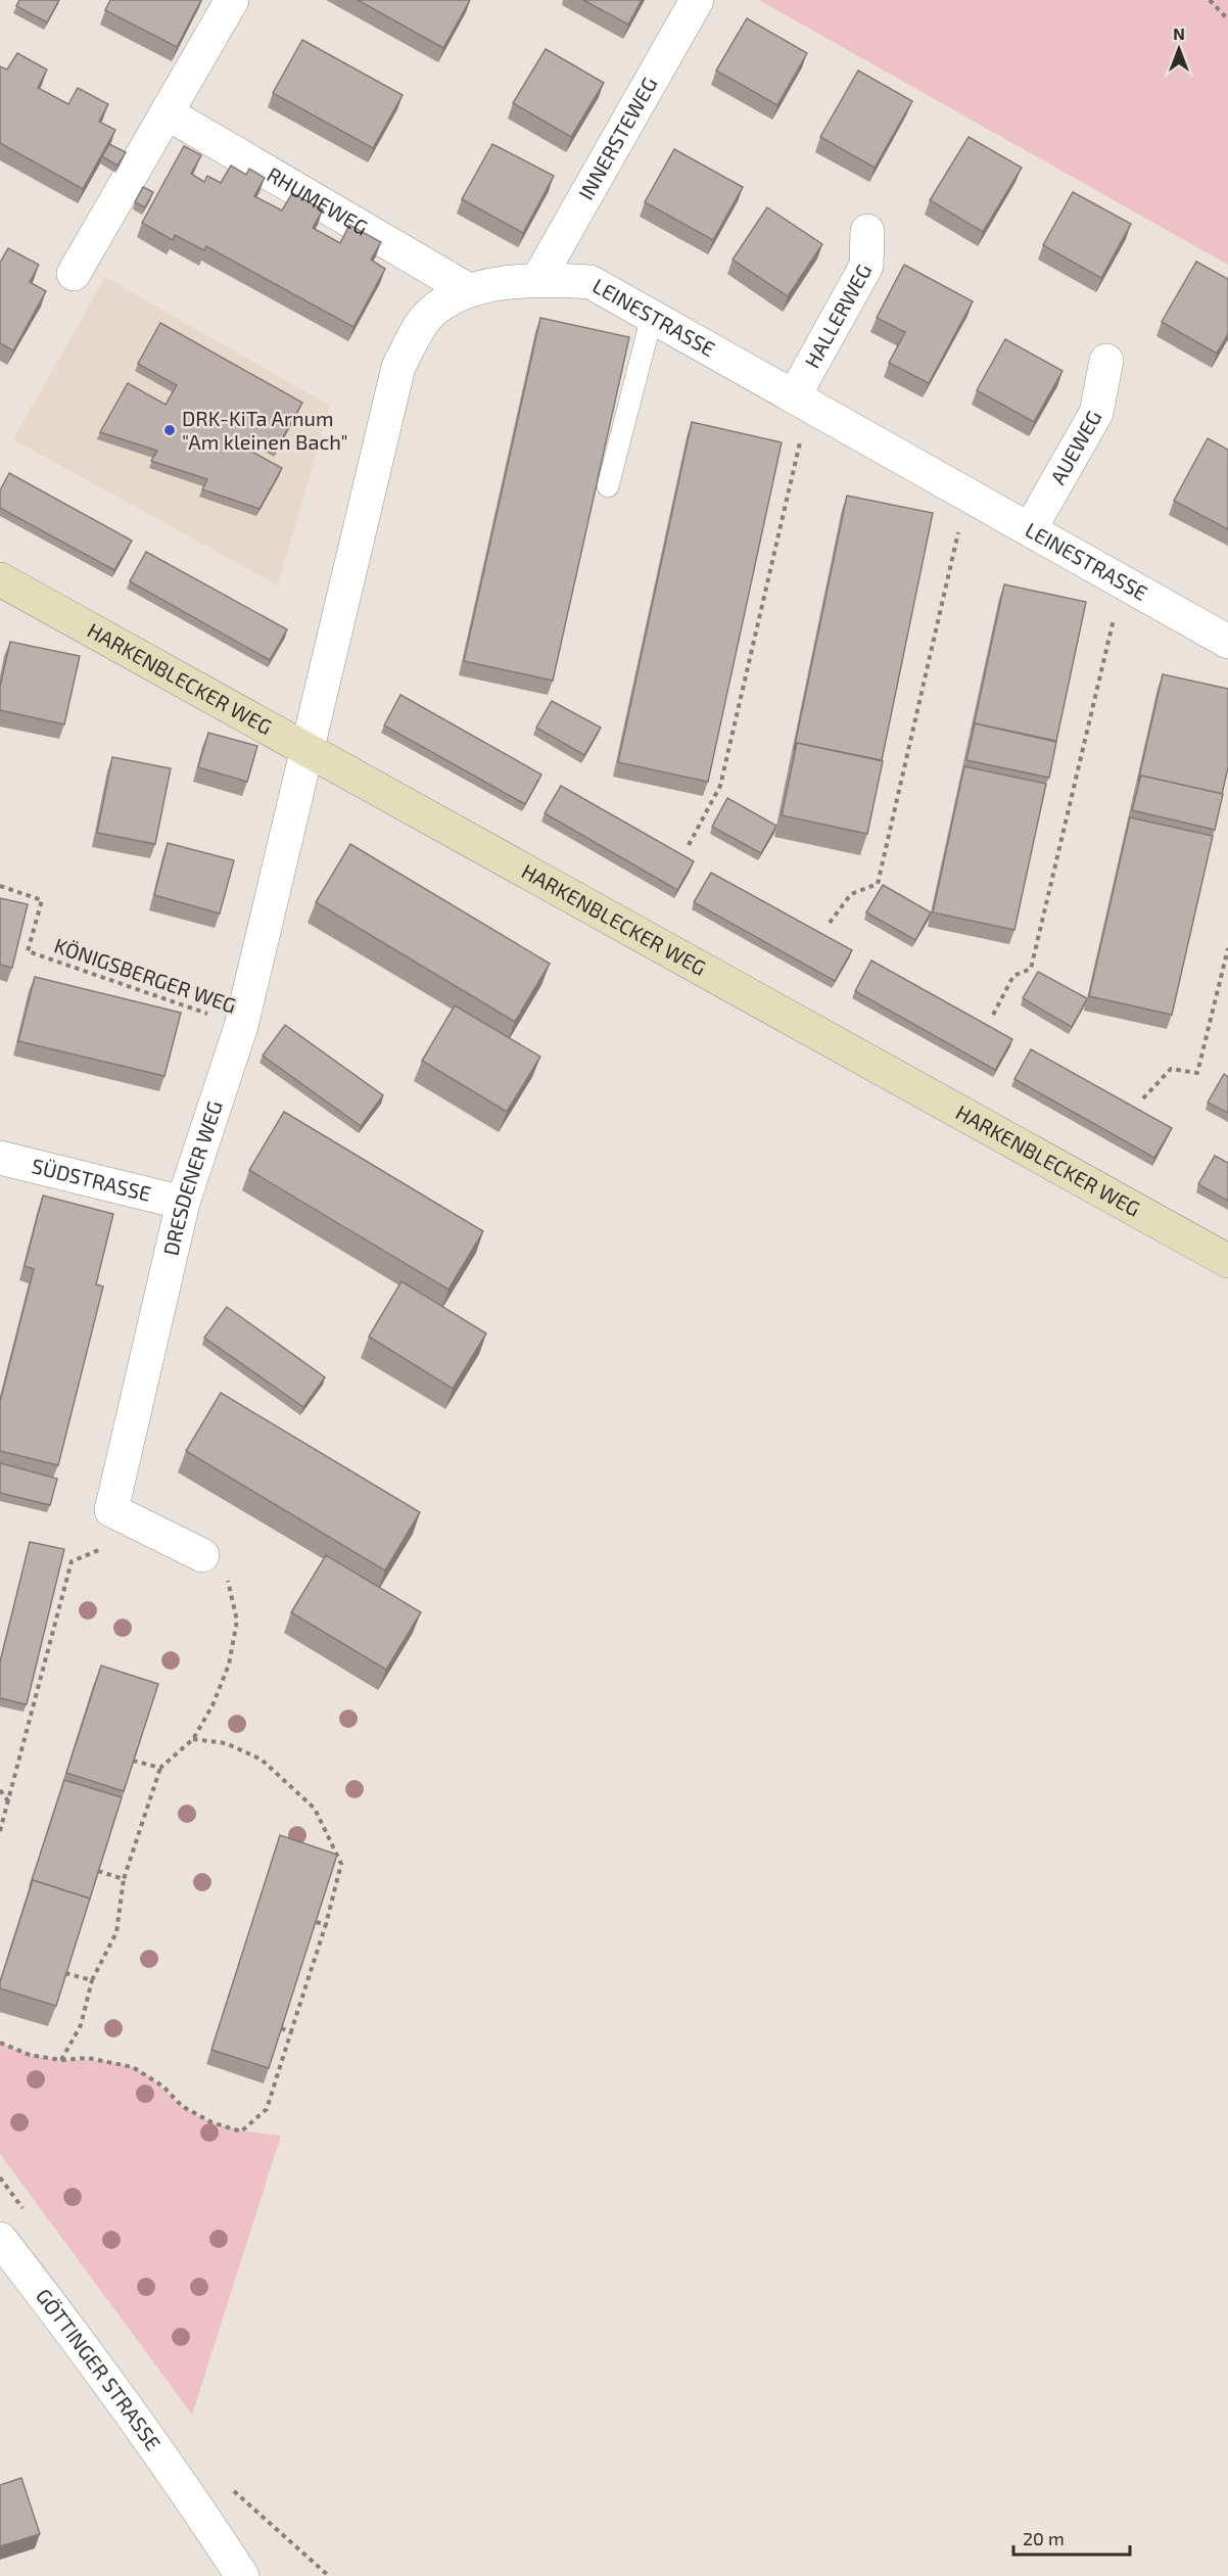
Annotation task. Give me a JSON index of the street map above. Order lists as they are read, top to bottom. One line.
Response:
{"streets":{"street":["INNERSTEWEG","RHUMEWEG","HALLERWEG","LEINESTRASSE","AUEWEG","HARKENBLECKER WEG","DRESDENER WEG","SÜDSTRASSE","GÖTTINGER STRASSE"],"path":["KÖNIGSBERGER WEG"]},"crossings":[["INNERSTEWEG","LEINESTRASSE"],["RHUMEWEG","LEINESTRASSE"],["HALLERWEG","LEINESTRASSE"],["LEINESTRASSE","AUEWEG"],["LEINESTRASSE","HARKENBLECKER WEG"],["LEINESTRASSE","DRESDENER WEG"],["HARKENBLECKER WEG","DRESDENER WEG"],["KÖNIGSBERGER WEG","DRESDENER WEG"],["DRESDENER WEG","SÜDSTRASSE"]],"places":["DRK-KiTa Arnum \"Am kleinen Bach\""],"scale_bar":"20 m","north":"top"}
